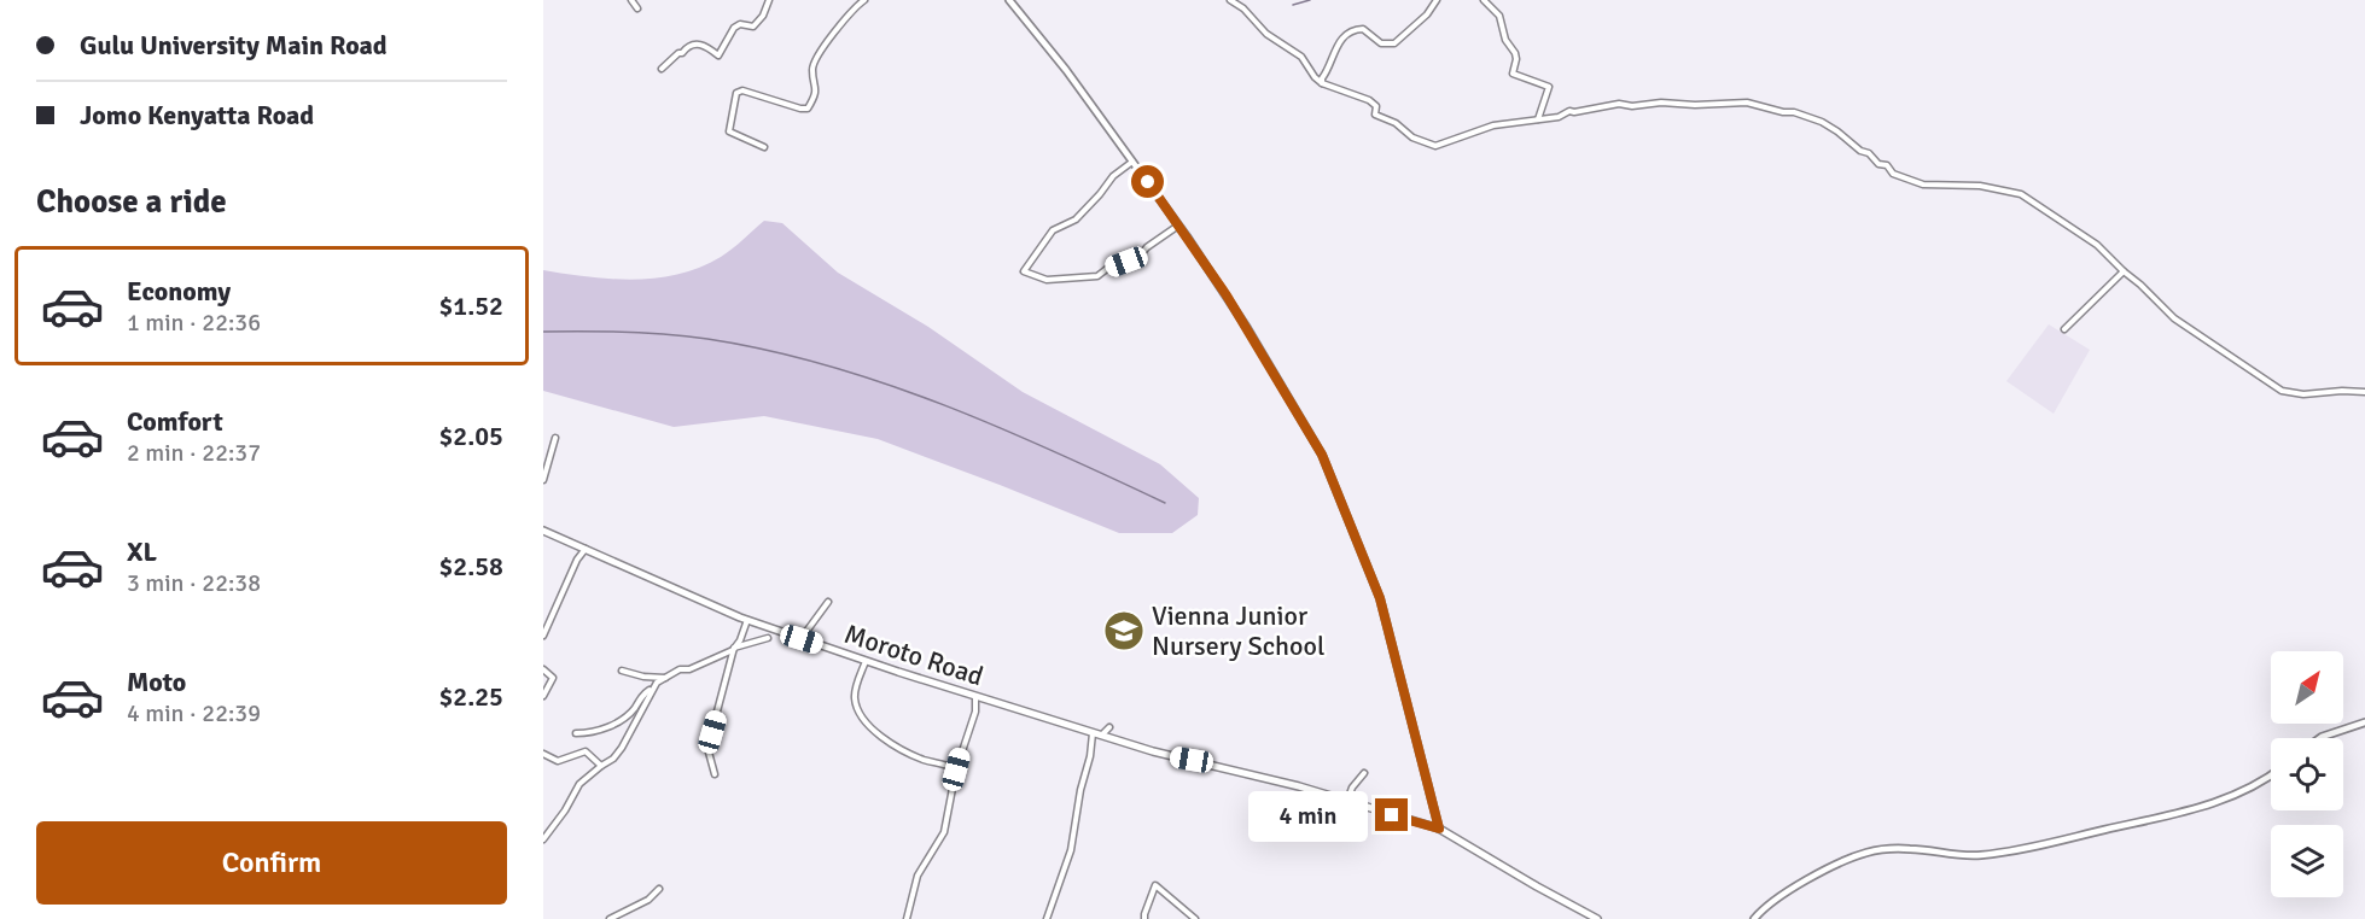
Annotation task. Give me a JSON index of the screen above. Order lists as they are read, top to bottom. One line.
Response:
{"streets":{"main road":["Moroto Road"]},"places":{"school or university":["Vienna Junior Nursery School"]},"north":"top right","page":{"banner":["Gulu University Main Road","Jomo Kenyatta Road"],"heading":"Choose a ride","list":[{"name":"Economy","note":"1 min · 22:36","value":"$1.52"},{"name":"Comfort","note":"2 min · 22:37","value":"$2.05"},{"name":"XL","note":"3 min · 22:38","value":"$2.58"},{"name":"Moto","note":"4 min · 22:39","value":"$2.25"}],"bubble":"4 min","buttons":"Confirm"}}
